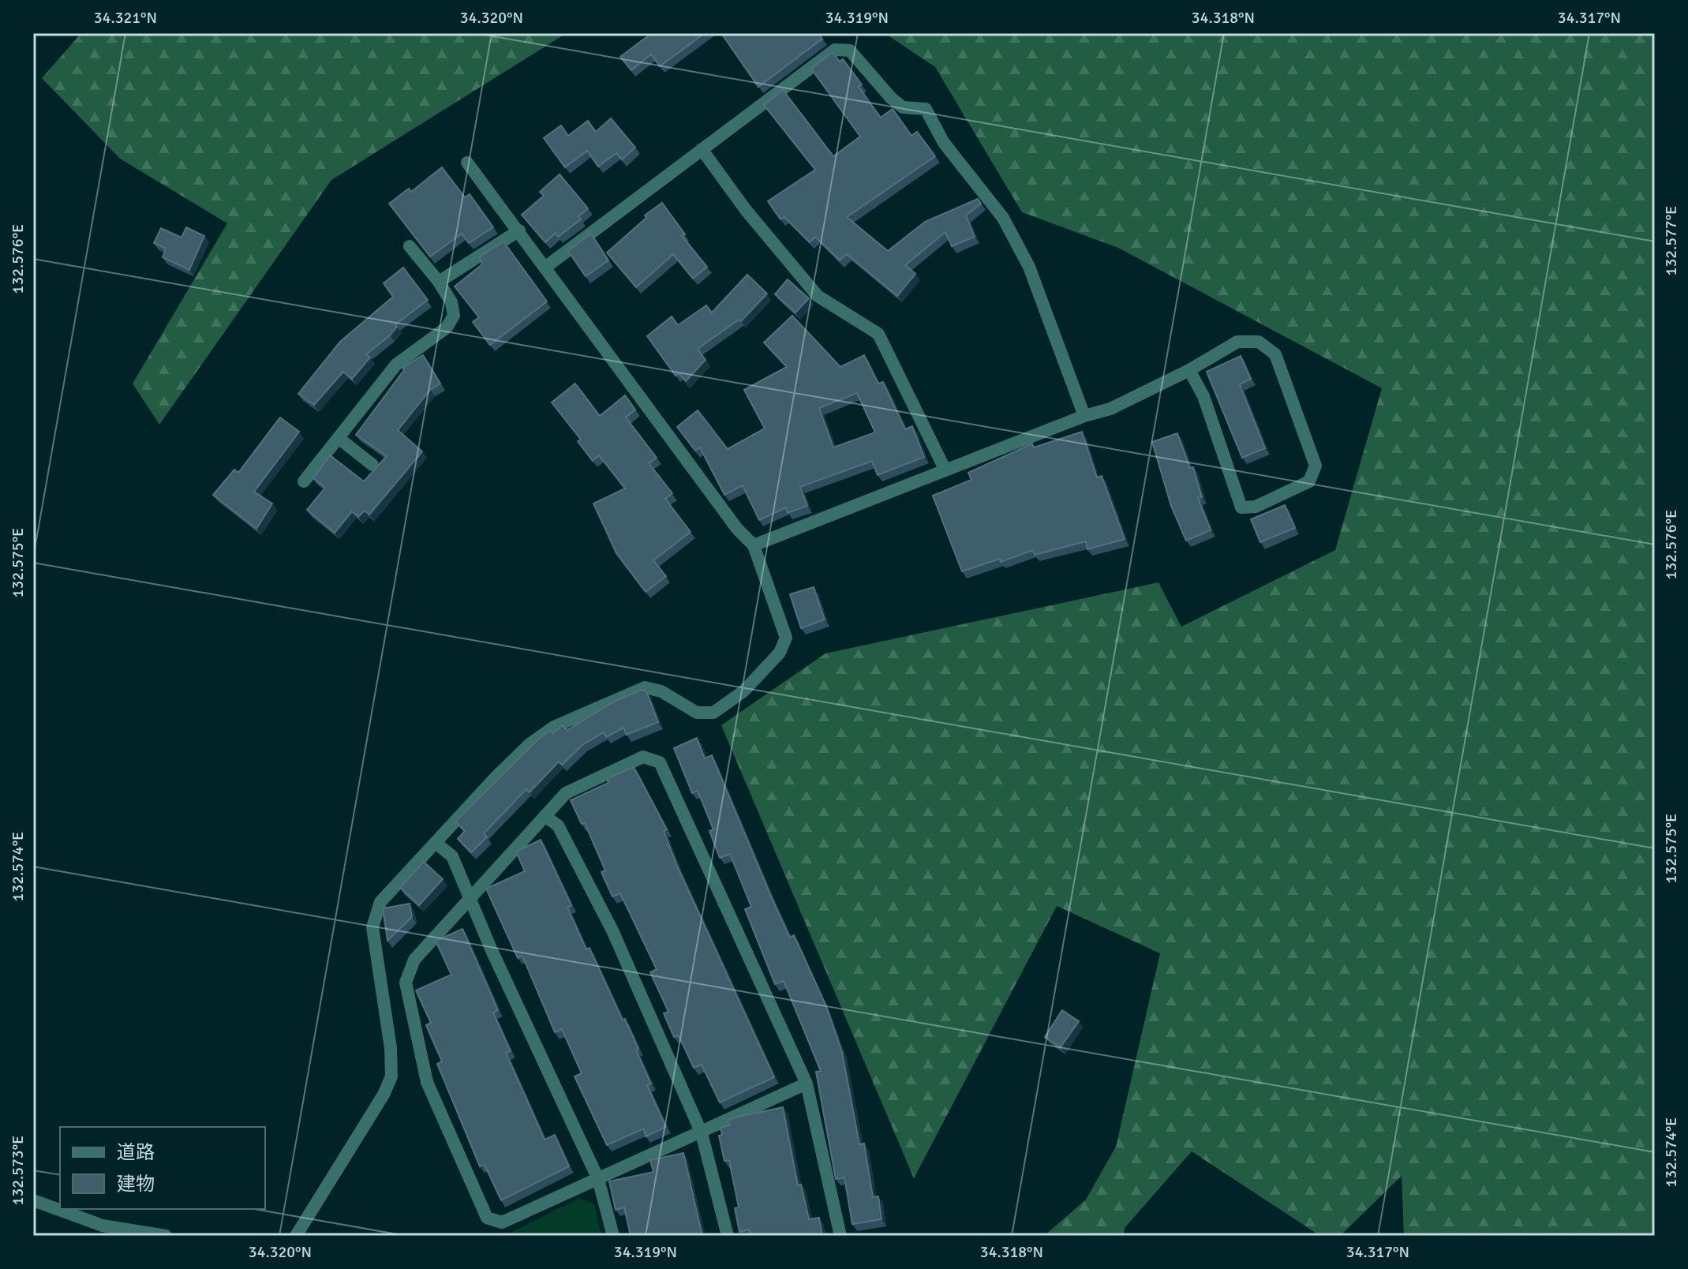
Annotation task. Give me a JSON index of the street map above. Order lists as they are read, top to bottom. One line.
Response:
{"legend":["道路","建物"],"coordinates":["34.321°N","34.320°N","34.319°N","34.318°N","34.317°N","132.577°E","132.576°E","132.575°E","132.574°E","132.573°E"]}
